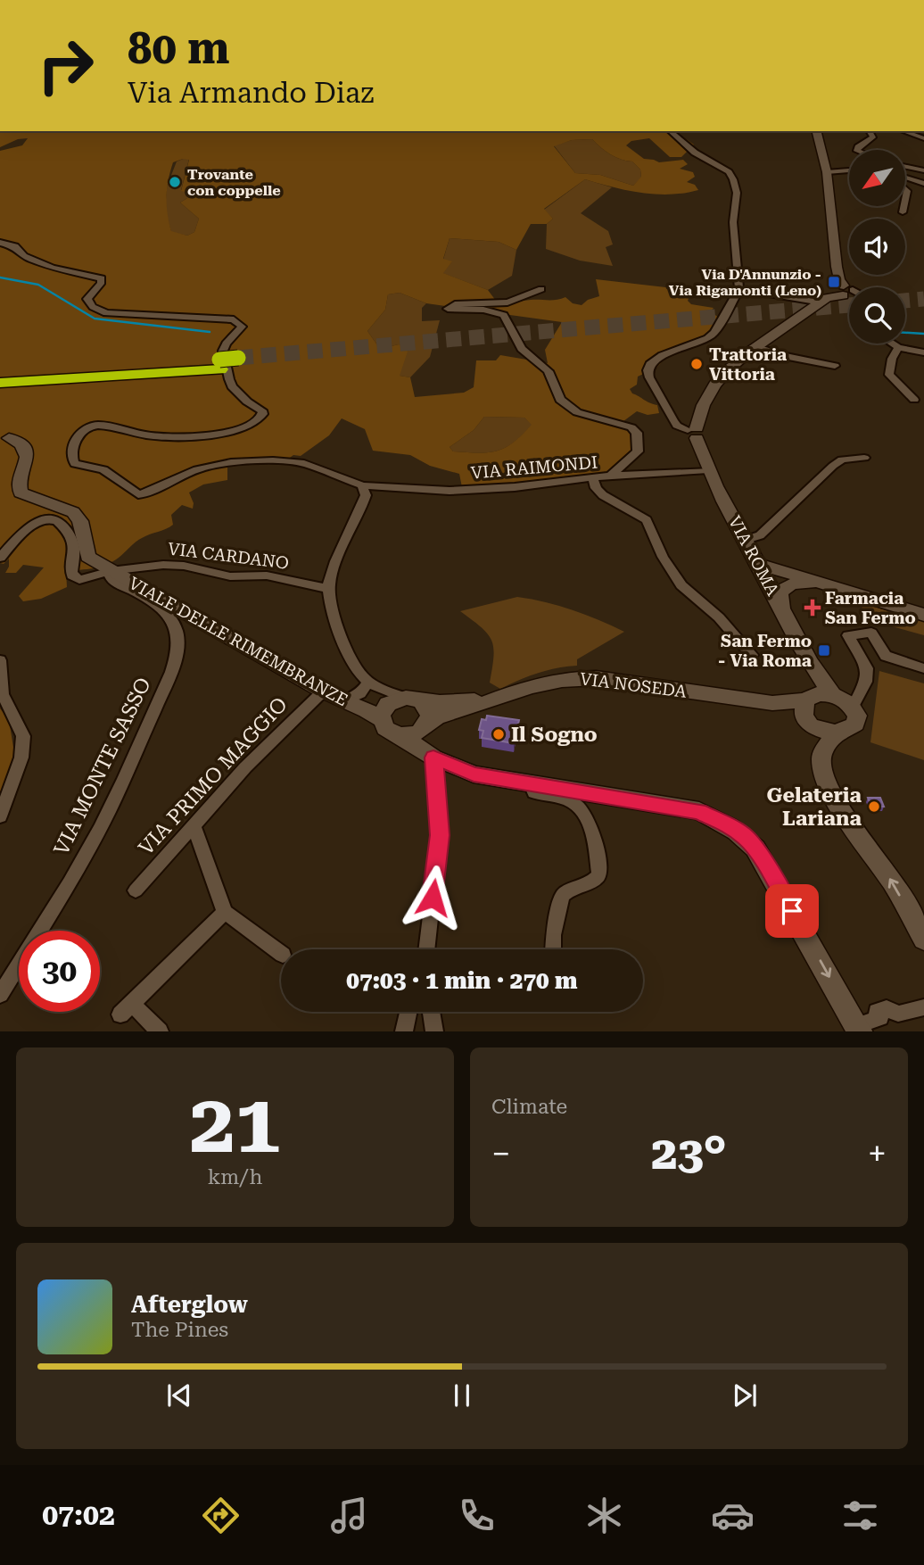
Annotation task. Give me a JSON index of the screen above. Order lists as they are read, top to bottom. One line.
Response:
{"streets":{"main road":["VIA ROMA","VIALE DELLE RIMEMBRANZE","VIA NOSEDA"],"street":["VIA RAIMONDI","VIA CARDANO","VIA MONTE SASSO","VIA PRIMO MAGGIO"]},"crossings":[["VIA RAIMONDI","VIA ROMA"],["VIA CARDANO","VIALE DELLE RIMEMBRANZE"],["VIA CARDANO","VIA MONTE SASSO"],["VIA ROMA","VIA NOSEDA"],["VIALE DELLE RIMEMBRANZE","VIA NOSEDA"],["VIALE DELLE RIMEMBRANZE","VIA MONTE SASSO"],["VIALE DELLE RIMEMBRANZE","VIA PRIMO MAGGIO"]],"places":{"other":["Trovante con coppelle","Trattoria Vittoria","Il Sogno","Gelateria Lariana"],"transit":["Via D'Annunzio - Via Rigamonti (Leno)","San Fermo - Via Roma"],"health":["Farmacia San Fermo"]},"north":"bottom left","page":{"turn":["80 m","Via Armando Diaz"],"limit":"30","trip":"07:03 · 1 min · 270 m","tile":[["21","km/h"],"Climate"],"heat":["−","23°","+"],"song":["Afterglow","The Pines"],"tabs":"07:02"}}
